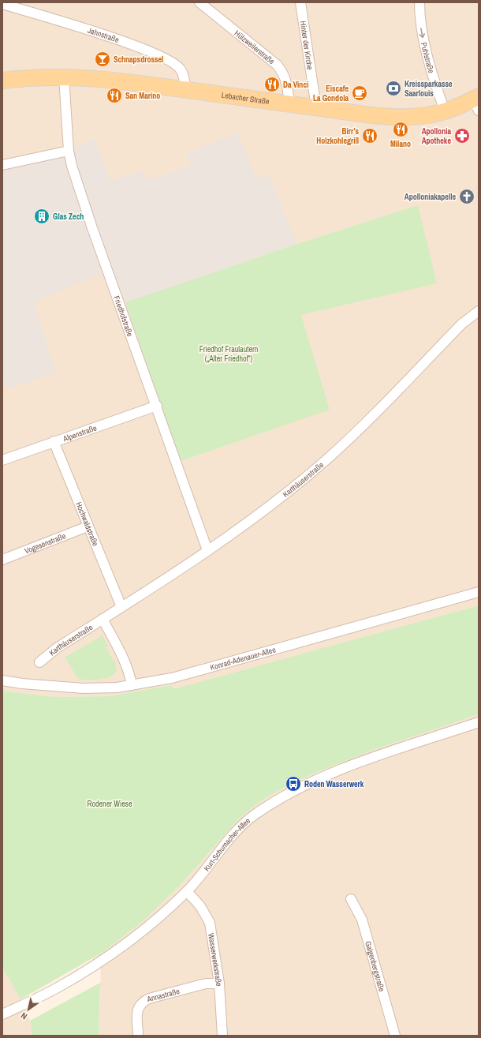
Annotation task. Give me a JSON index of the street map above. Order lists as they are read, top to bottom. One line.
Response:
{"streets":{"main road":["Lebacher Straße"],"street":["Jahnstraße","Hinter der Kirche","Hülzweilerstraße","Puhlstraße","Friedhofstraße","Alpenstraße","Karthäuserstraße","Hochwaldstraße","Vogesenstraße","Konrad-Adenauer-Allee","Kurt-Schumacher-Allee","Wasserwerkstraße","Galgenbergstraße","Annastraße"]},"crossings":[["Jahnstraße","Lebacher Straße"],["Hinter der Kirche","Lebacher Straße"],["Hülzweilerstraße","Lebacher Straße"],["Puhlstraße","Lebacher Straße"],["Lebacher Straße","Friedhofstraße"],["Friedhofstraße","Alpenstraße"],["Friedhofstraße","Karthäuserstraße"],["Alpenstraße","Hochwaldstraße"],["Karthäuserstraße","Hochwaldstraße"],["Hochwaldstraße","Vogesenstraße"],["Kurt-Schumacher-Allee","Wasserwerkstraße"],["Wasserwerkstraße","Annastraße"]],"one_way":["Puhlstraße"],"parks":["Friedhof Fraulautern („Alter Friedhof“)","Rodener Wiese"],"places":{"bar":["Schnapsdrossel"],"restaurant":["Da Vinci","San Marino","Milano","Birr’s Holzkohlegrill"],"bank":["Kreissparkasse Saarlouis"],"cafe":["Eiscafe La Gondola"],"pharmacy":["Apollonia Apotheke"],"church":["Apolloniakapelle"],"building":["Glas Zech"],"bus stop":["Roden Wasserwerk"]},"north":"bottom left"}
